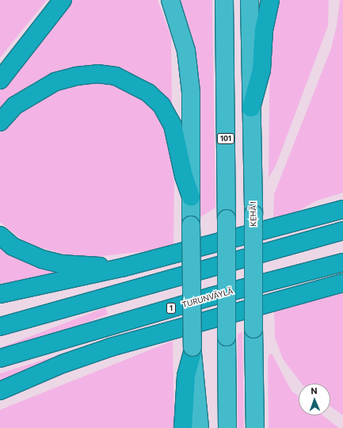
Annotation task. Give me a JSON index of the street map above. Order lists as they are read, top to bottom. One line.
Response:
{"streets":{"highway":["101","KEHÄ I","TURUNVÄYLÄ","1"]},"north":"top"}
